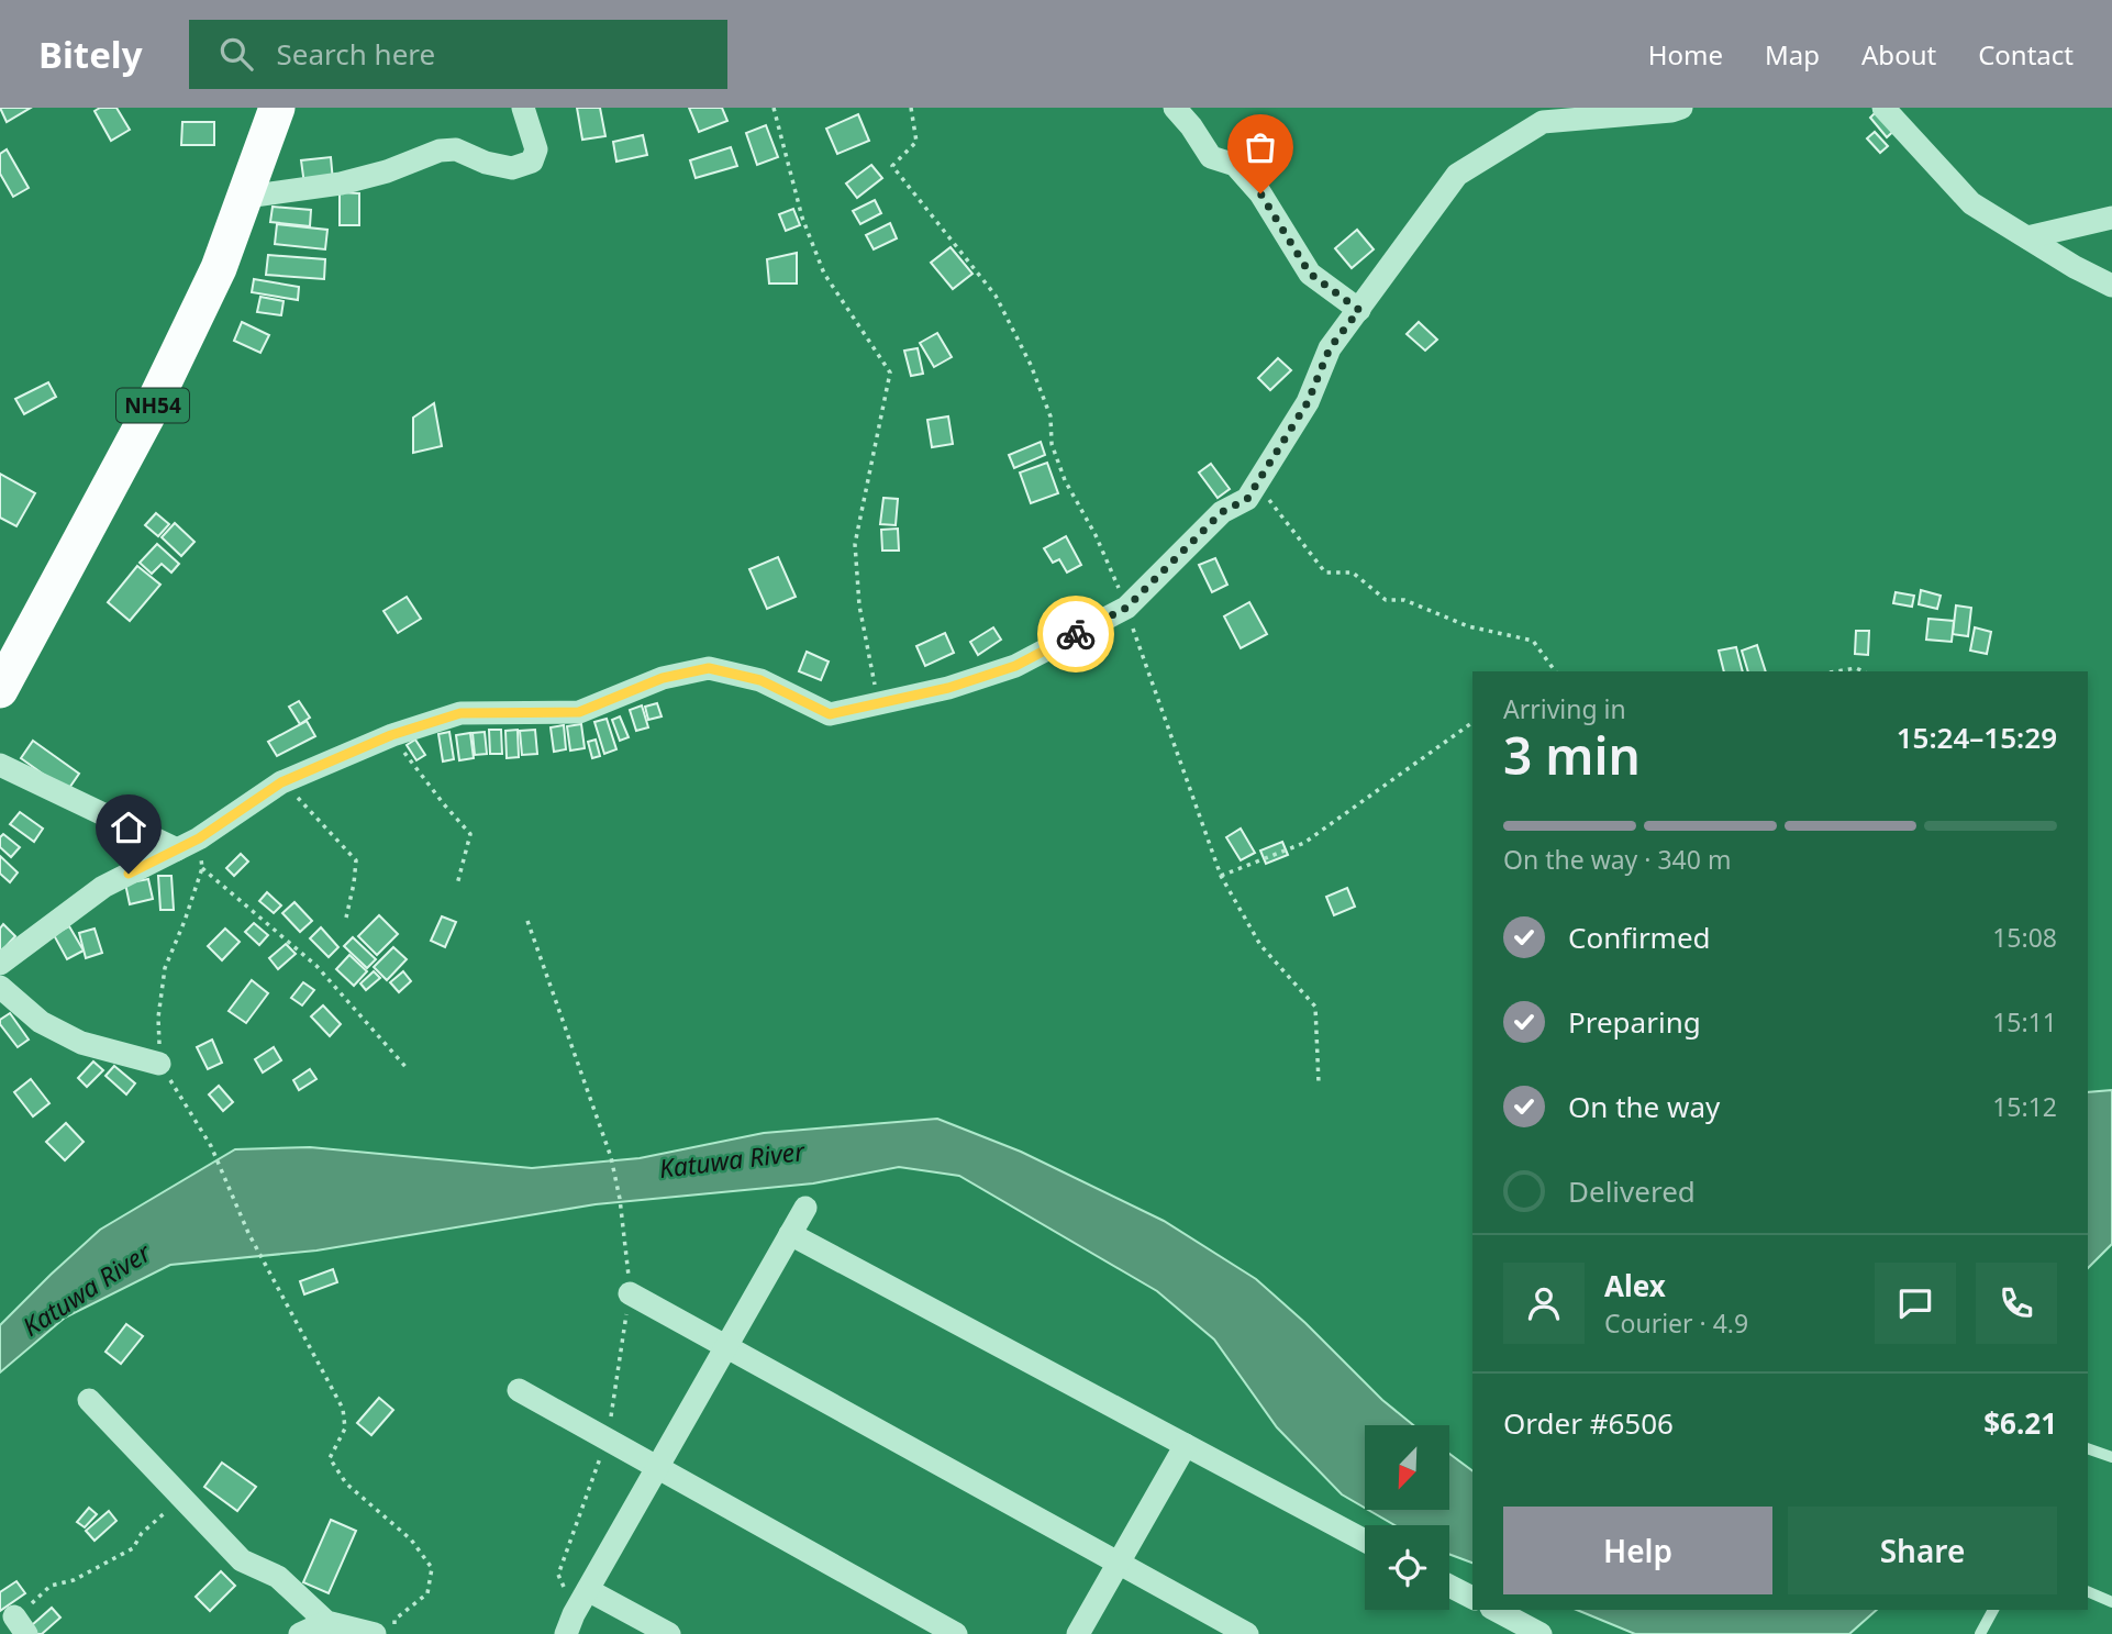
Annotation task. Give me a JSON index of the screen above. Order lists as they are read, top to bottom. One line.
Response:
{"streets":{"main road":["NH54"]},"water":["Katuwa River"],"north":"bottom left","page":{"header":"Bitely","search":"Search here","nav":["Home","Map","About","Contact"],"heading":["3 min","Arriving in","15:24–15:29"],"panel":["Alex","Courier · 4.9","Order #6506","$6.21"],"bar":"On the way · 340 m","list":[["Confirmed","15:08"],["Preparing","15:11"],["On the way","15:12"],"Delivered"],"buttons":["Help","Share"]}}
